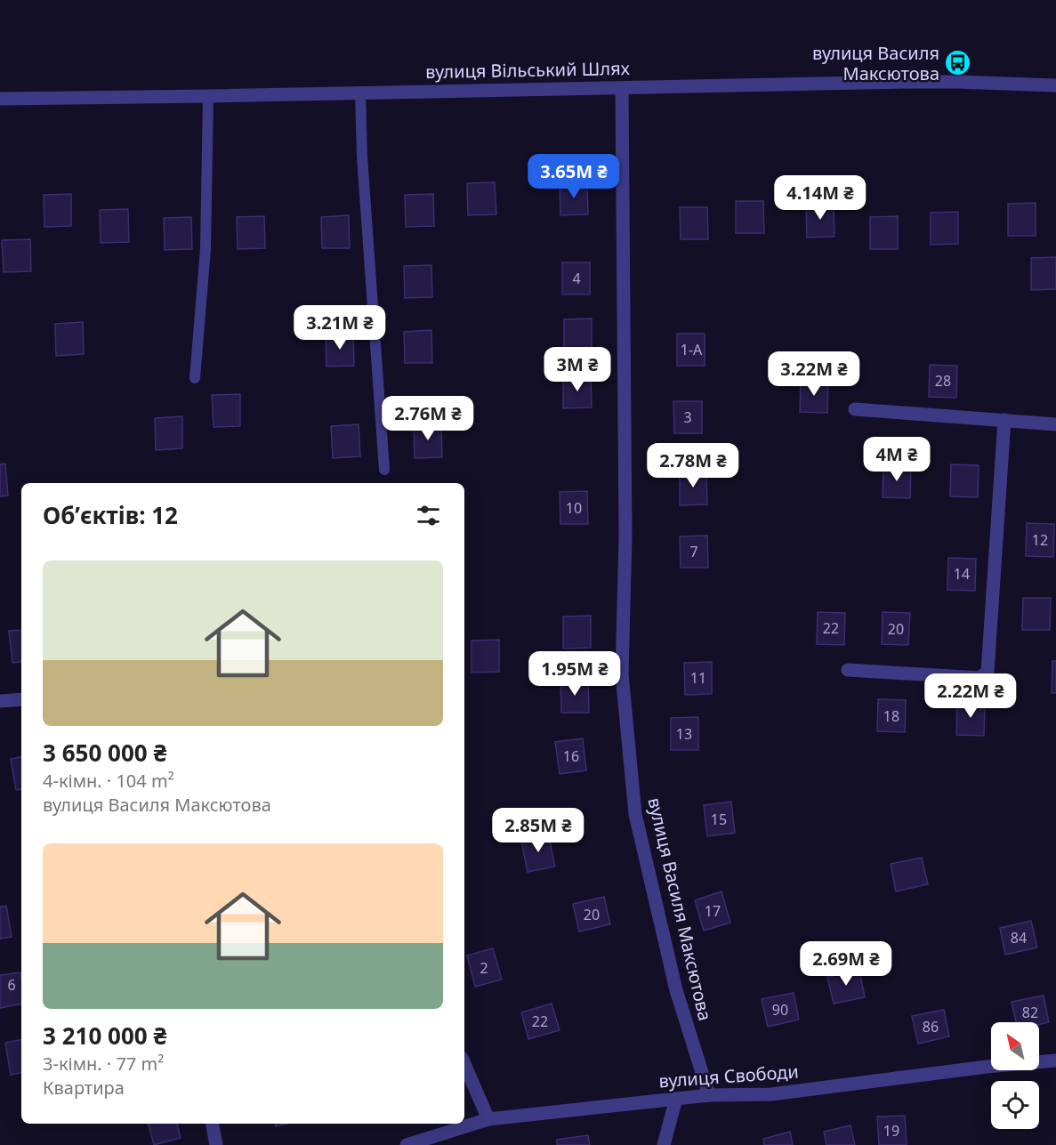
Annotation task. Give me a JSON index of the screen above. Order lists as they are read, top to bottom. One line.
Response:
{"streets":{"street":["вулиця Вільський Шлях","вулиця Василя Максютова","вулиця Свободи"]},"crossings":[["вулиця Вільський Шлях","вулиця Василя Максютова"],["вулиця Василя Максютова","вулиця Свободи"]],"places":{"bus stop":["вулиця Василя Максютова"]},"house_numbers":["4","1-А","28","3","10","12","7","14","22","20","11","18","13","16","15","17","20","84","2","6","90","82","22","86","19"],"north":"top left","page":{"price":["3.65M ₴","4.14M ₴","3.21M ₴","3M ₴","3.22M ₴","2.76M ₴","4M ₴","2.78M ₴","1.95M ₴","2.22M ₴","2.85M ₴","2.69M ₴"],"heading":"Об’єктів: 12","list":[{"name":"3 650 000 ₴","note":"4-кімн. · 104 m² · вулиця Василя Максютова"},{"name":"3 210 000 ₴","note":"3-кімн. · 77 m² · Квартира"}]}}
